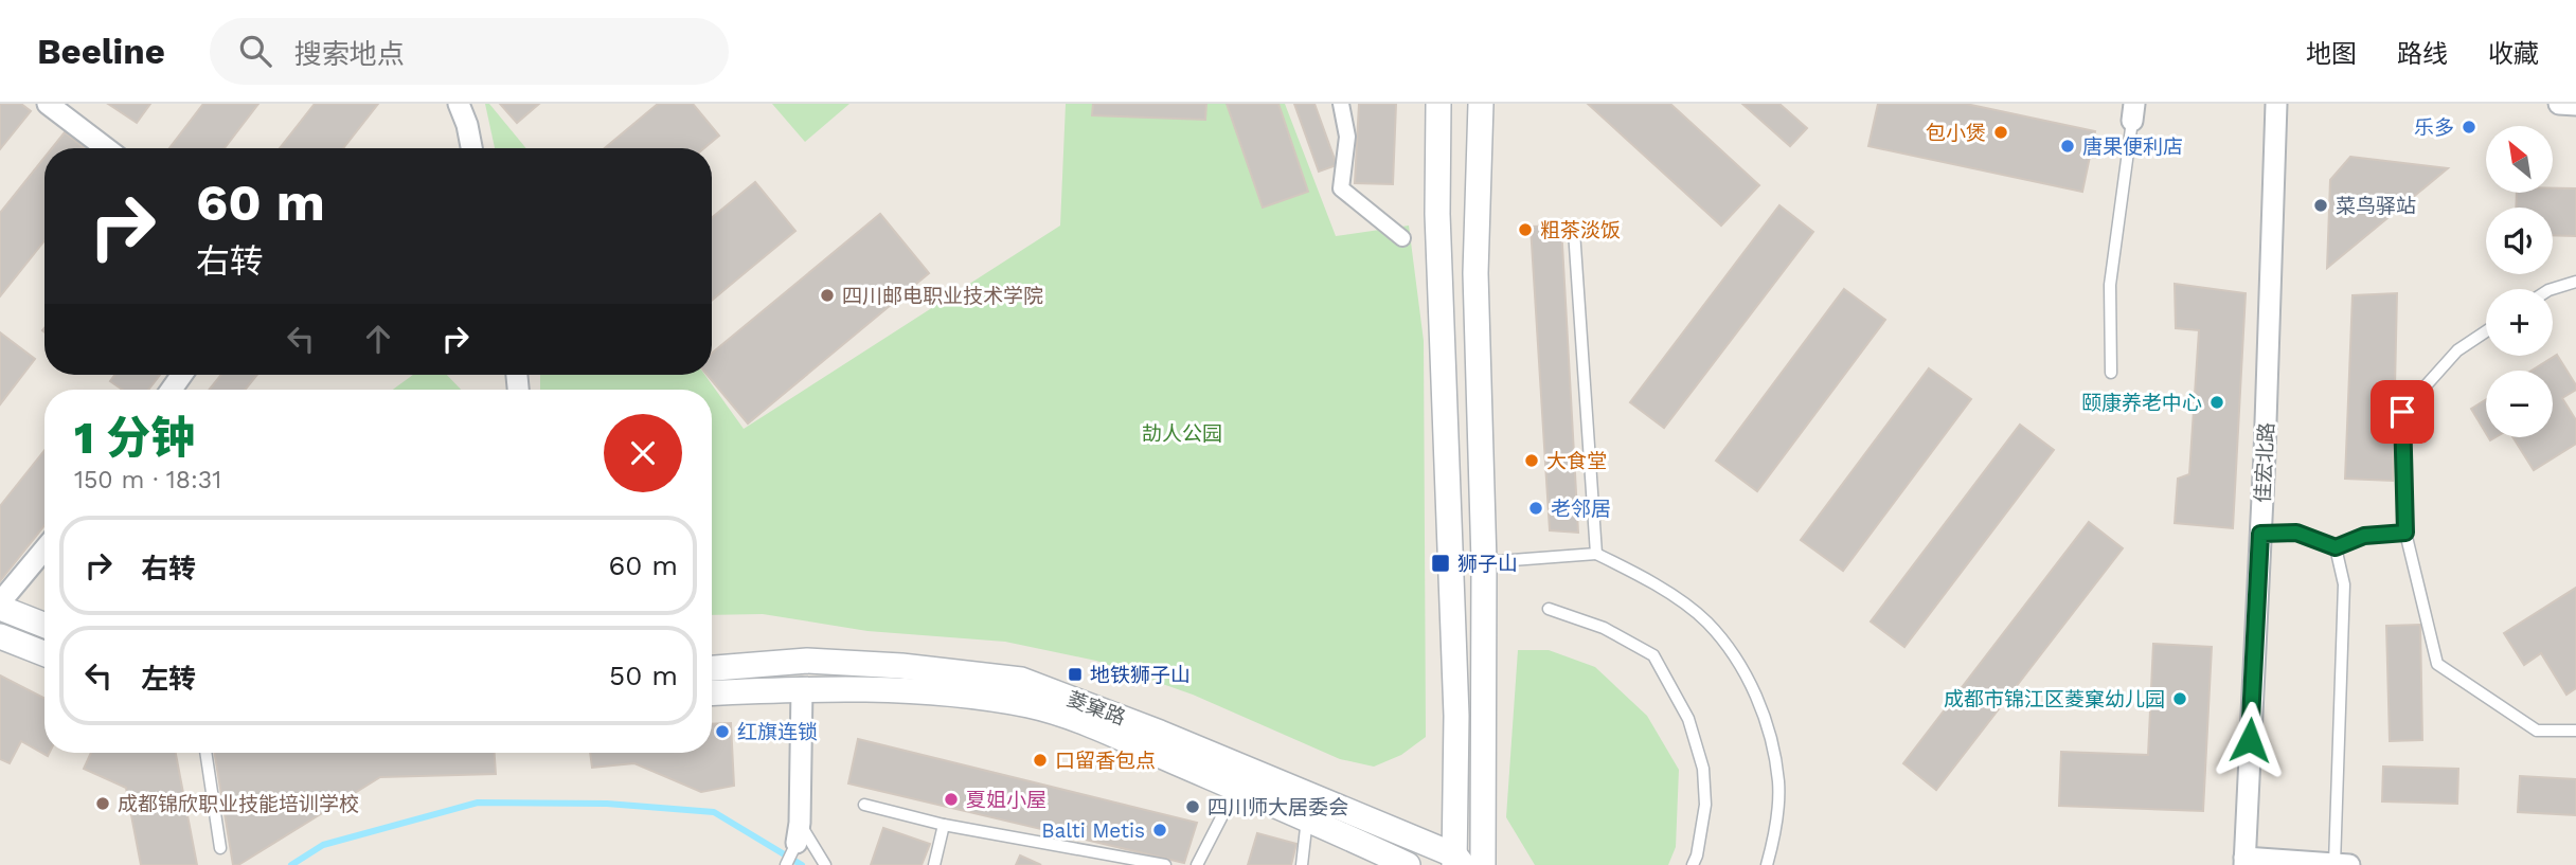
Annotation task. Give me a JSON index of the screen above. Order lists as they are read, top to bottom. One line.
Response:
{"streets":{"street":["佳宏北路","菱窠路"]},"parks":["劼人公园"],"places":{"other":["乐多","包小煲","唐果便利店","菜鸟驿站","粗茶淡饭","四川邮电职业技术学院","颐康养老中心","大食堂","老邻居","成都市锦江区菱窠幼儿园","红旗连锁","口留香包点","夏姐小屋","成都锦欣职业技能培训学校","四川师大居委会","Balti Metis"],"transit":["狮子山","地铁狮子山"]},"north":"top left","page":{"header":"Beeline","search":"搜索地点","nav":["地图","路线","收藏"],"map_buttons":["+","−"],"turn":["60 m","右转"],"heading":["1 分钟","150 m · 18:31"],"list":[{"name":"右转","value":"60 m"},{"name":"左转","value":"50 m"}]}}
